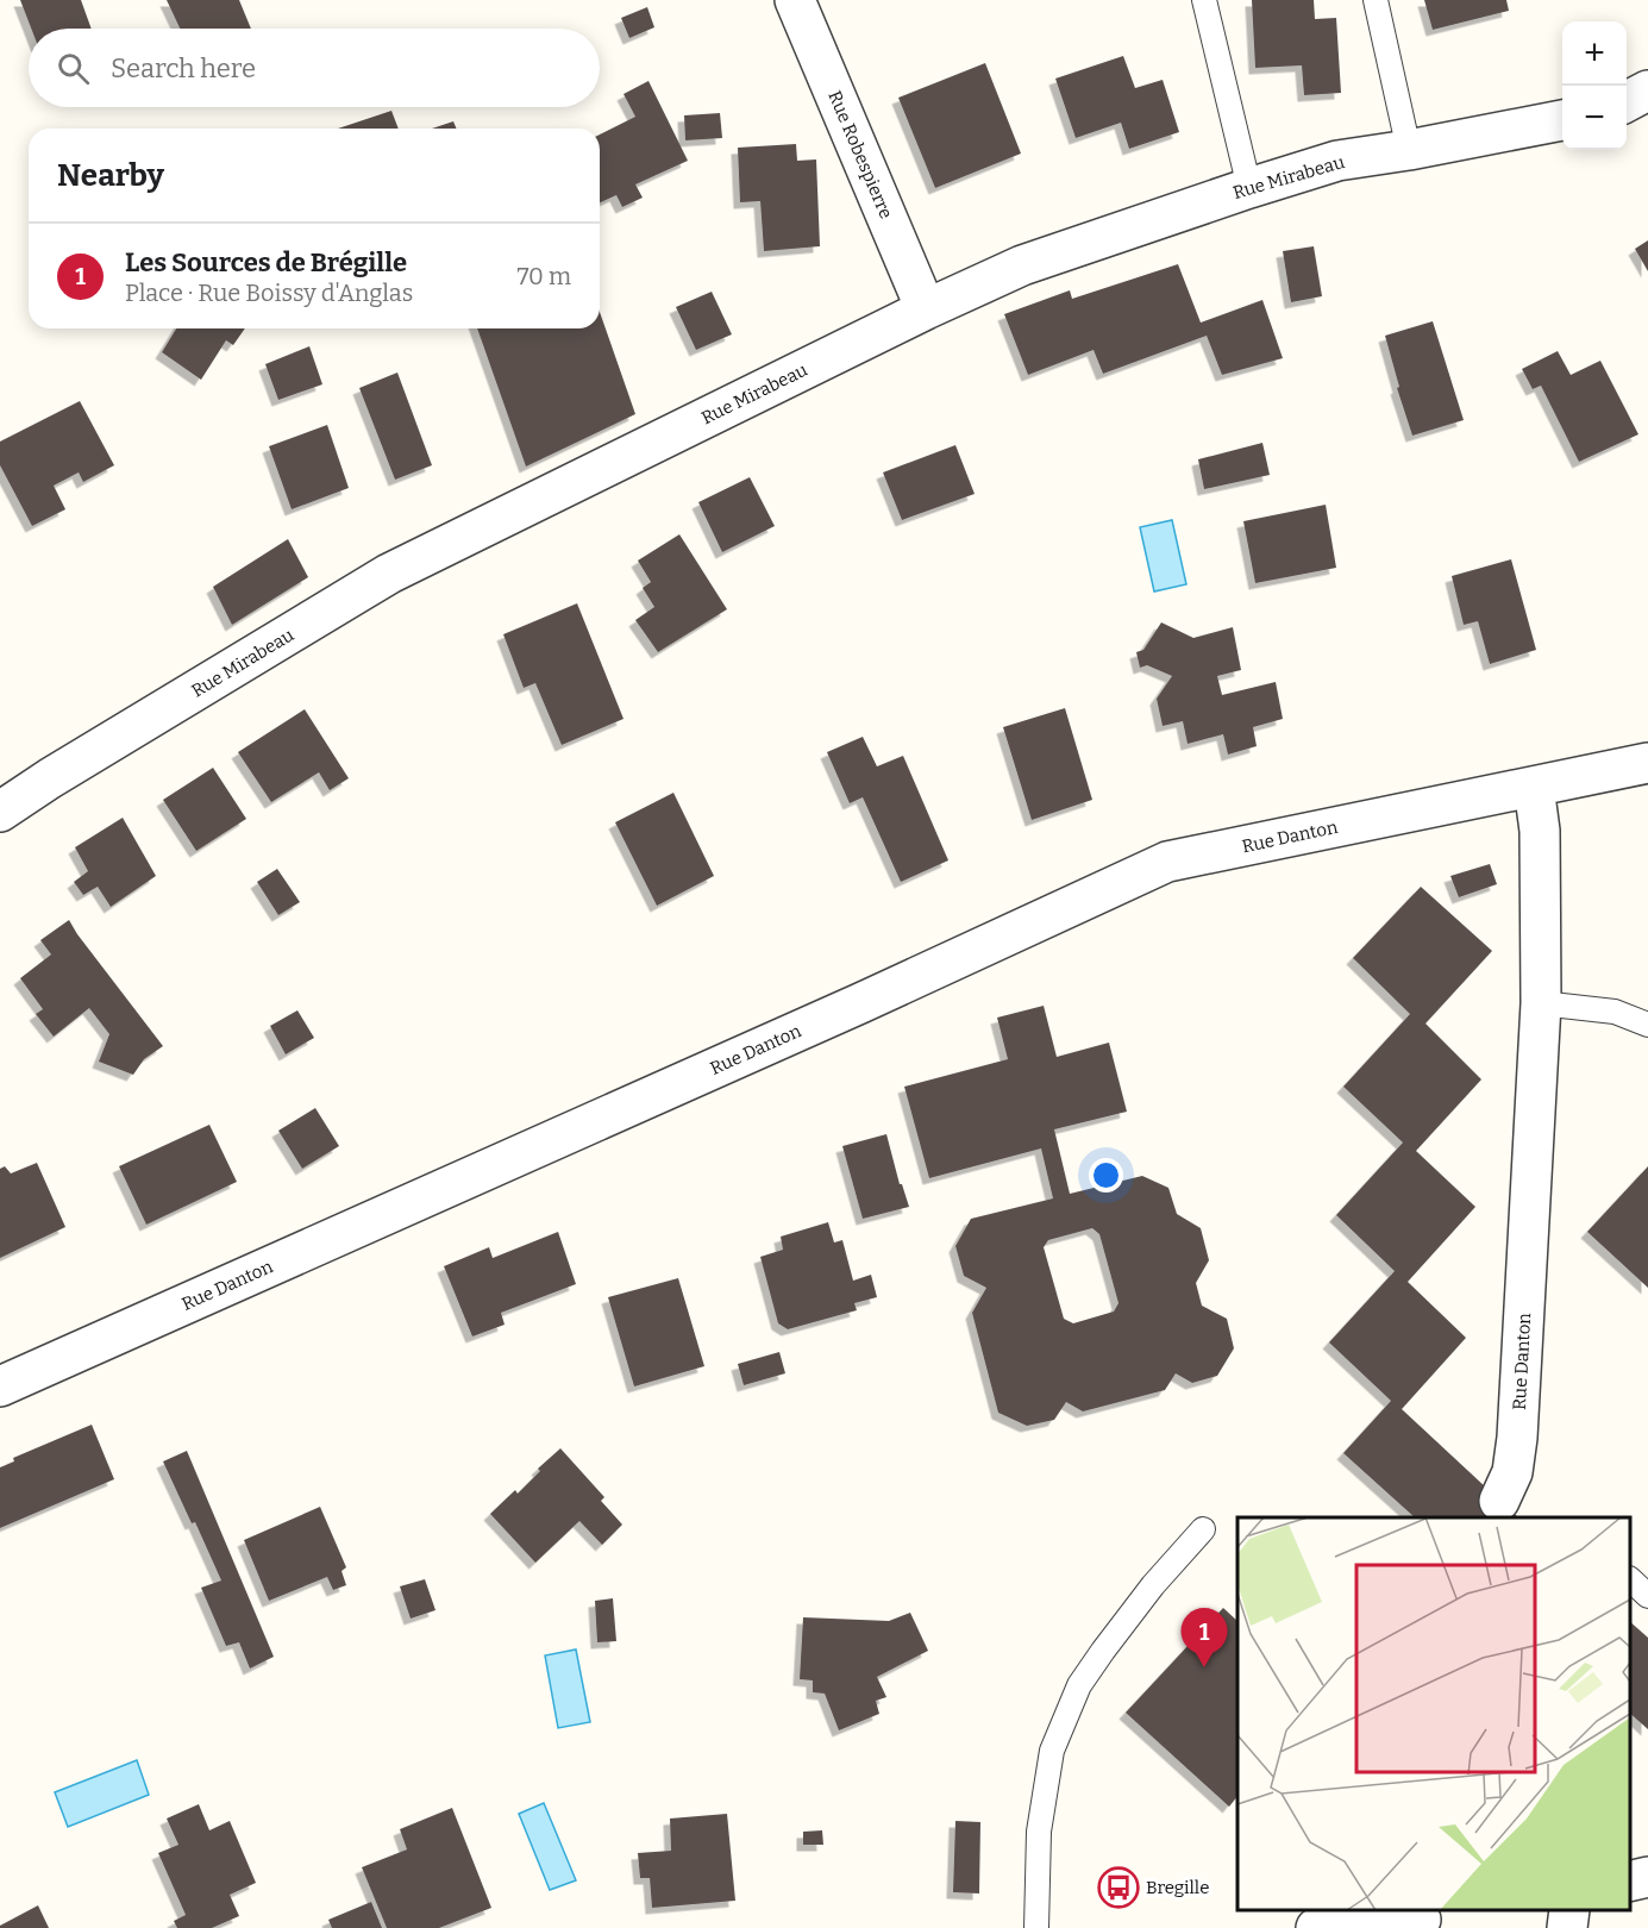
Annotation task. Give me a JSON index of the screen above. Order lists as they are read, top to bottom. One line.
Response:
{"streets":{"street":["Rue Robespierre","Rue Mirabeau","Rue Danton"]},"crossings":[["Rue Robespierre","Rue Mirabeau"]],"places":{"bus stop":["Bregille"]},"page":{"map_buttons":["+","−"],"search":"Search here","heading":"Nearby","list":[{"mark":"1","name":"Les Sources de Brégille","note":"Place · Rue Boissy d'Anglas","value":"70 m"}],"pins":"1"}}
